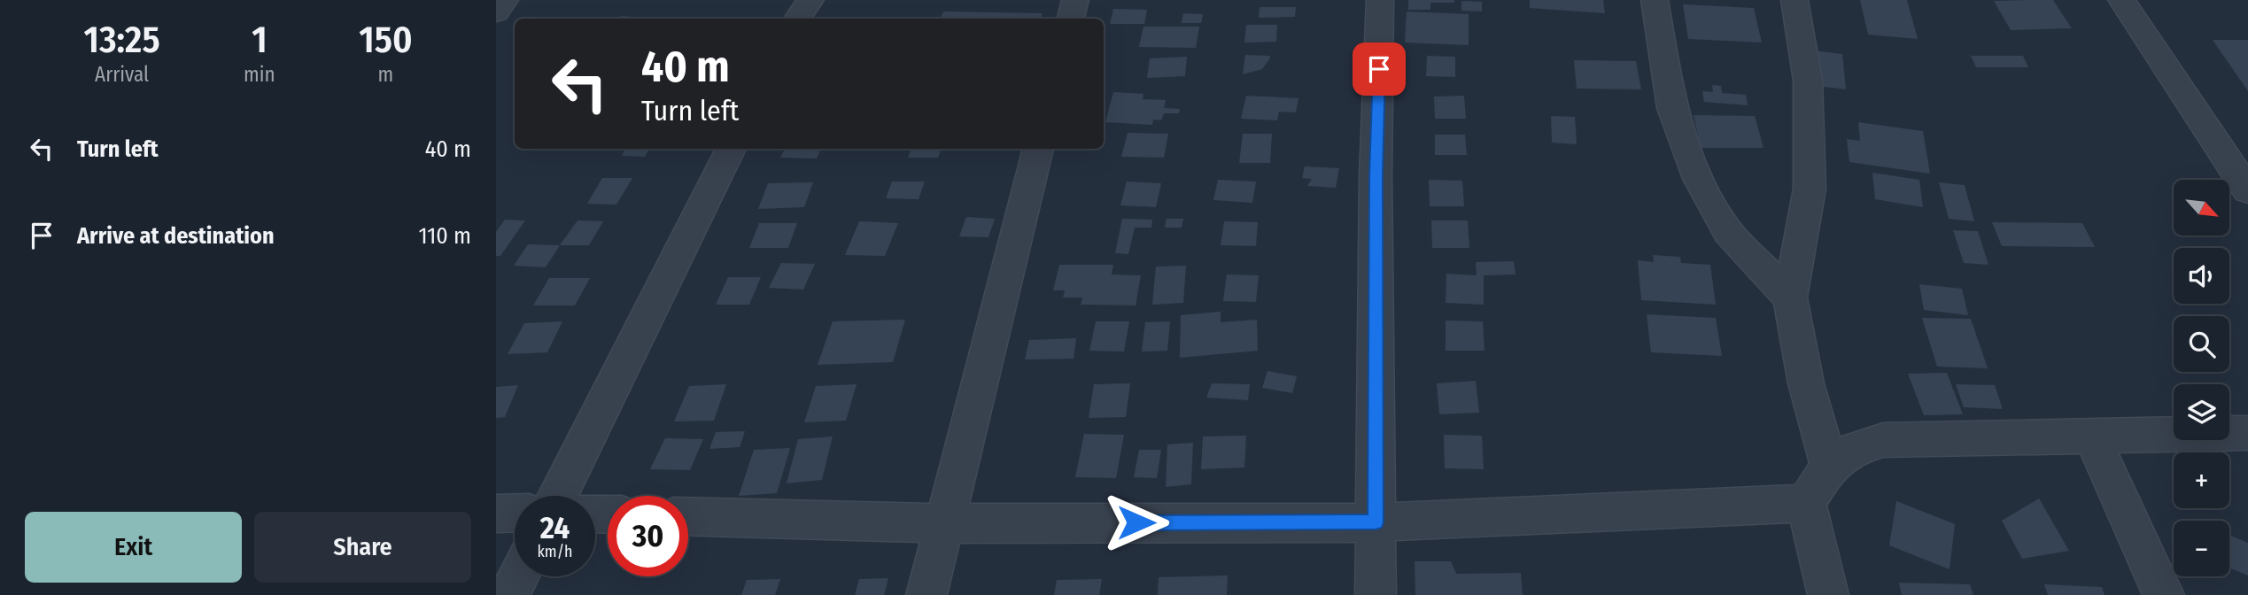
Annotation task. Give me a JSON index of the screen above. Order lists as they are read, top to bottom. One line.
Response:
{"north":"bottom right","page":{"eta":["13:25","Arrival","1","min","150","m"],"turn":["40 m","Turn left"],"list":[{"name":"Turn left","value":"40 m"},{"name":"Arrive at destination","value":"110 m"}],"map_buttons":["+","−"],"speed":"24 km/h","limit":"30","buttons":["Exit","Share"]}}
